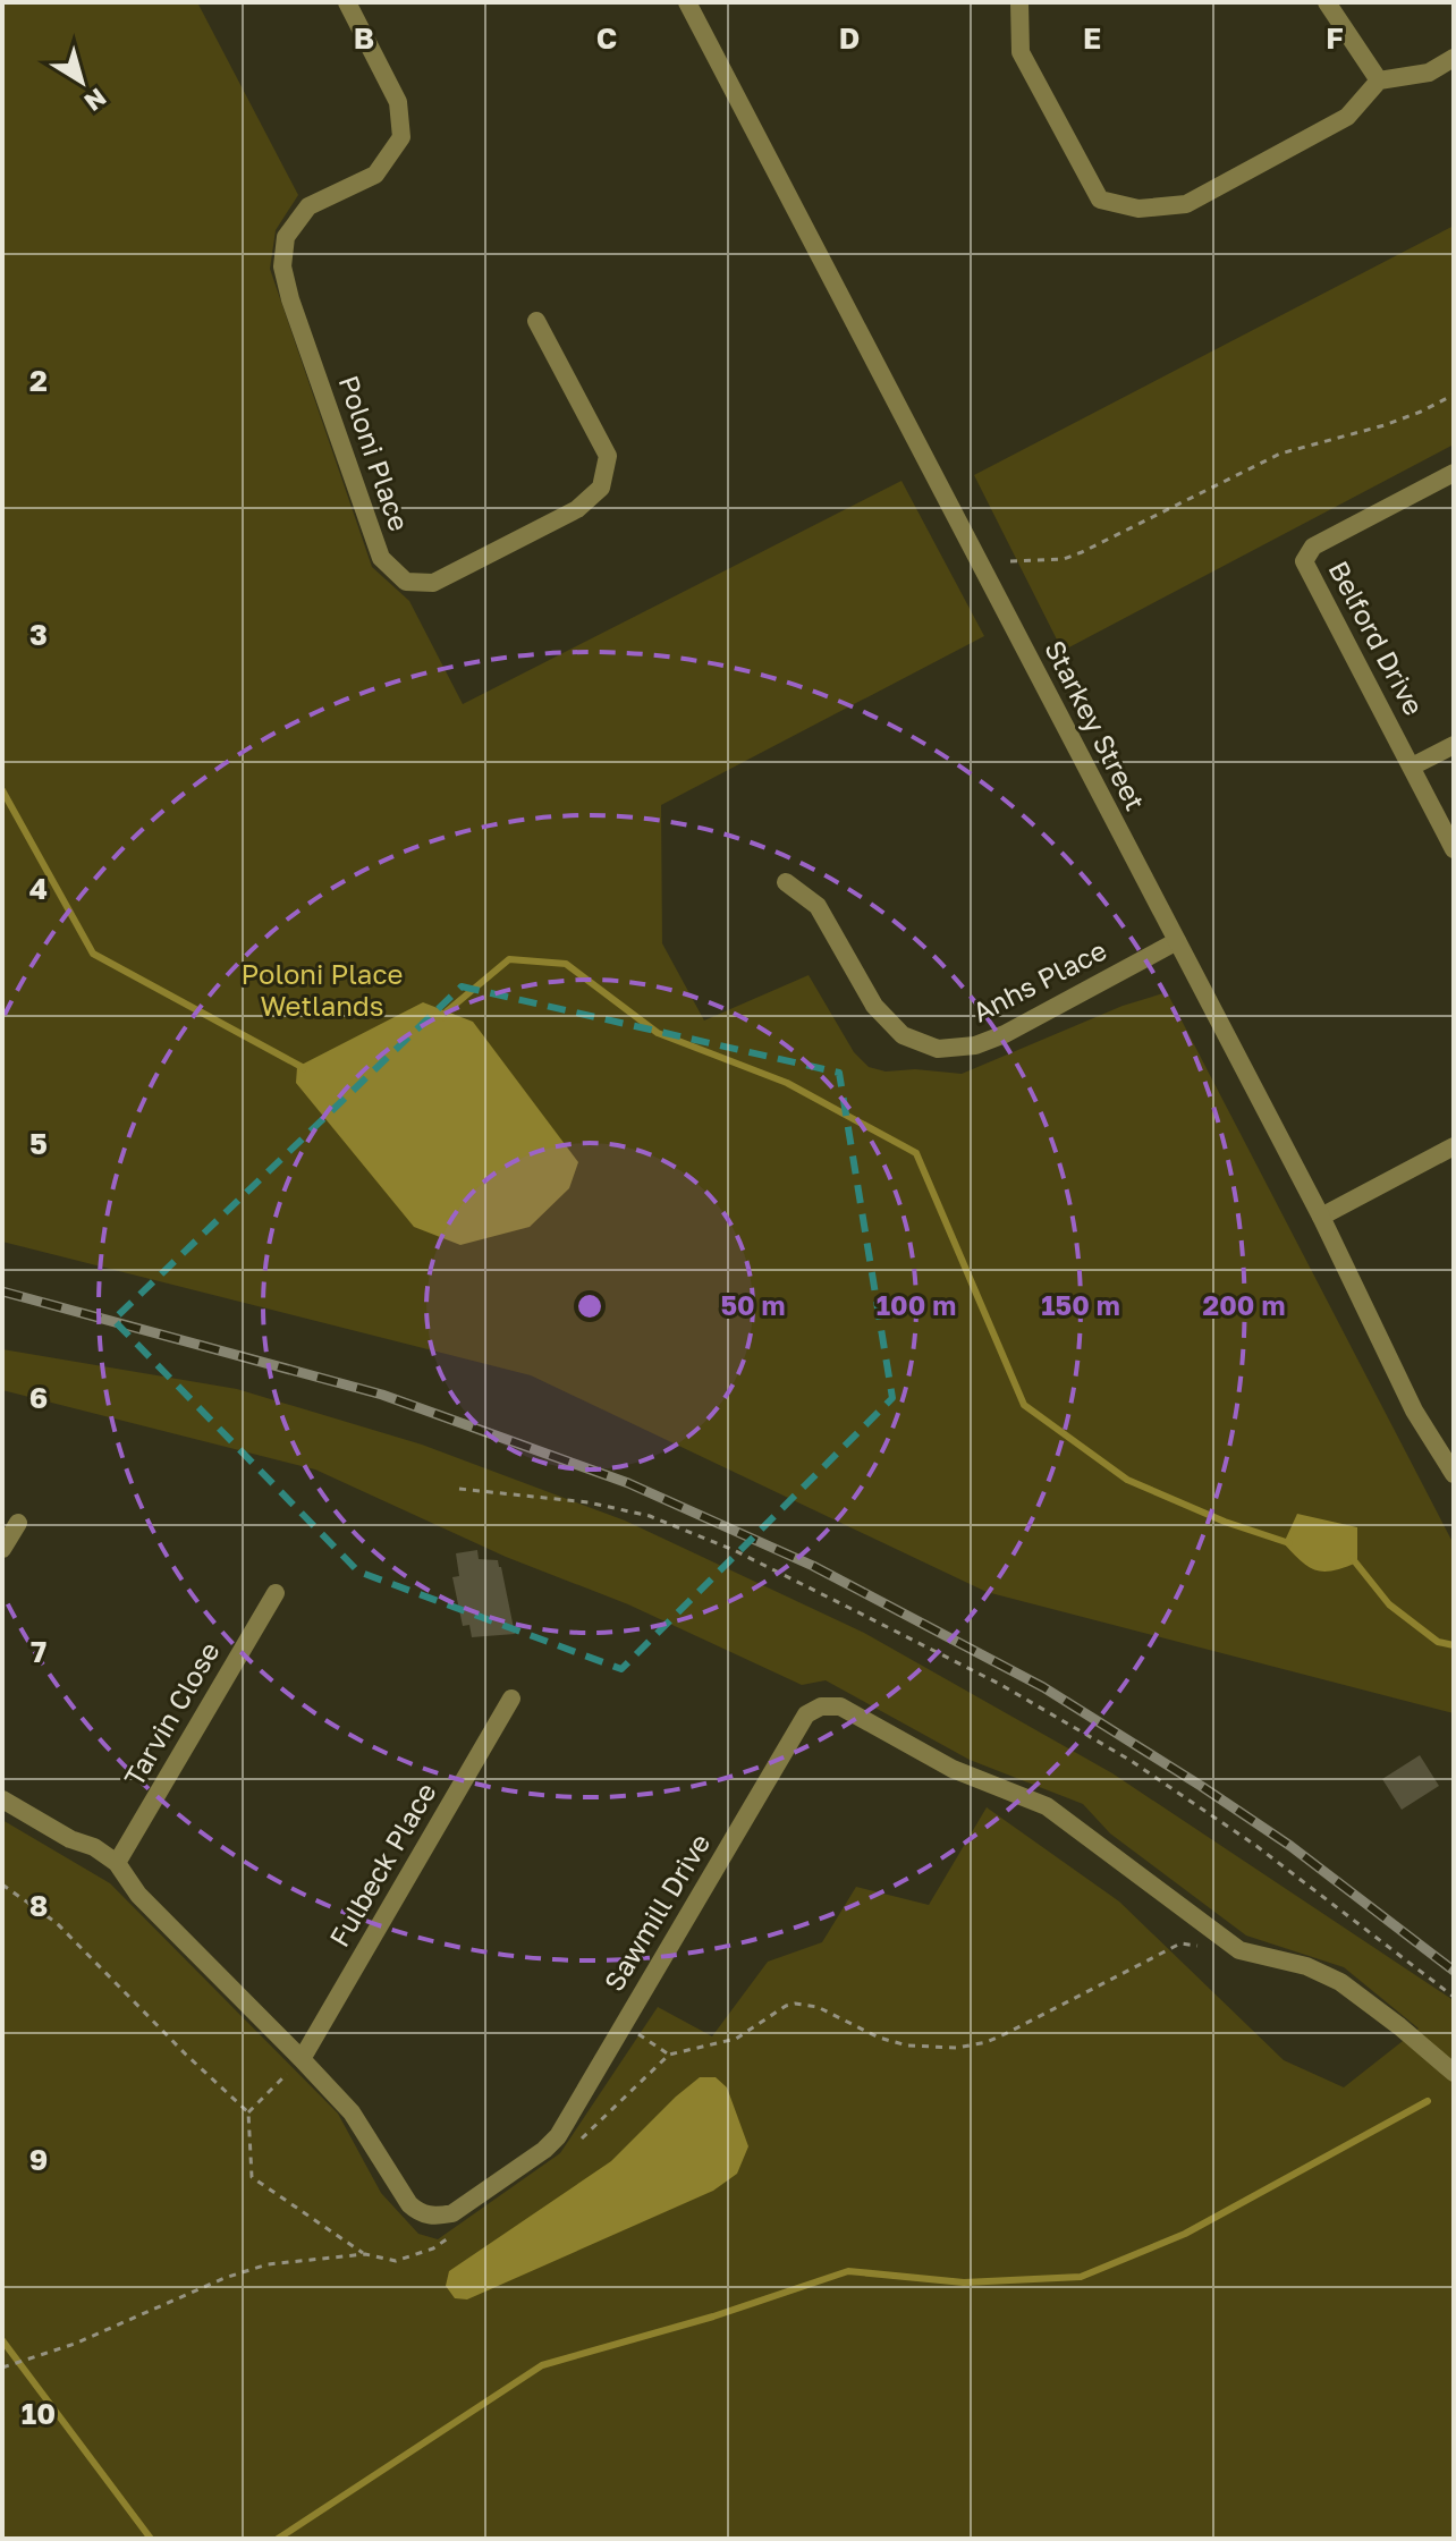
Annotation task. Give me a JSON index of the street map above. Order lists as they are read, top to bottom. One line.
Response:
{"streets":{"street":["Poloni Place","Belford Drive","Starkey Street","Anhs Place","Tarvin Close","Fulbeck Place","Sawmill Drive"]},"crossings":[["Starkey Street","Anhs Place"],["Tarvin Close","Sawmill Drive"],["Fulbeck Place","Sawmill Drive"]],"parks":["Poloni Place Wetlands"],"north":"bottom right","grid":{"columns":["B","C","D","E","F"],"rows":["2","3","4","5","6","7","8","9","10"]},"rings":["50 m","100 m","150 m","200 m"]}
